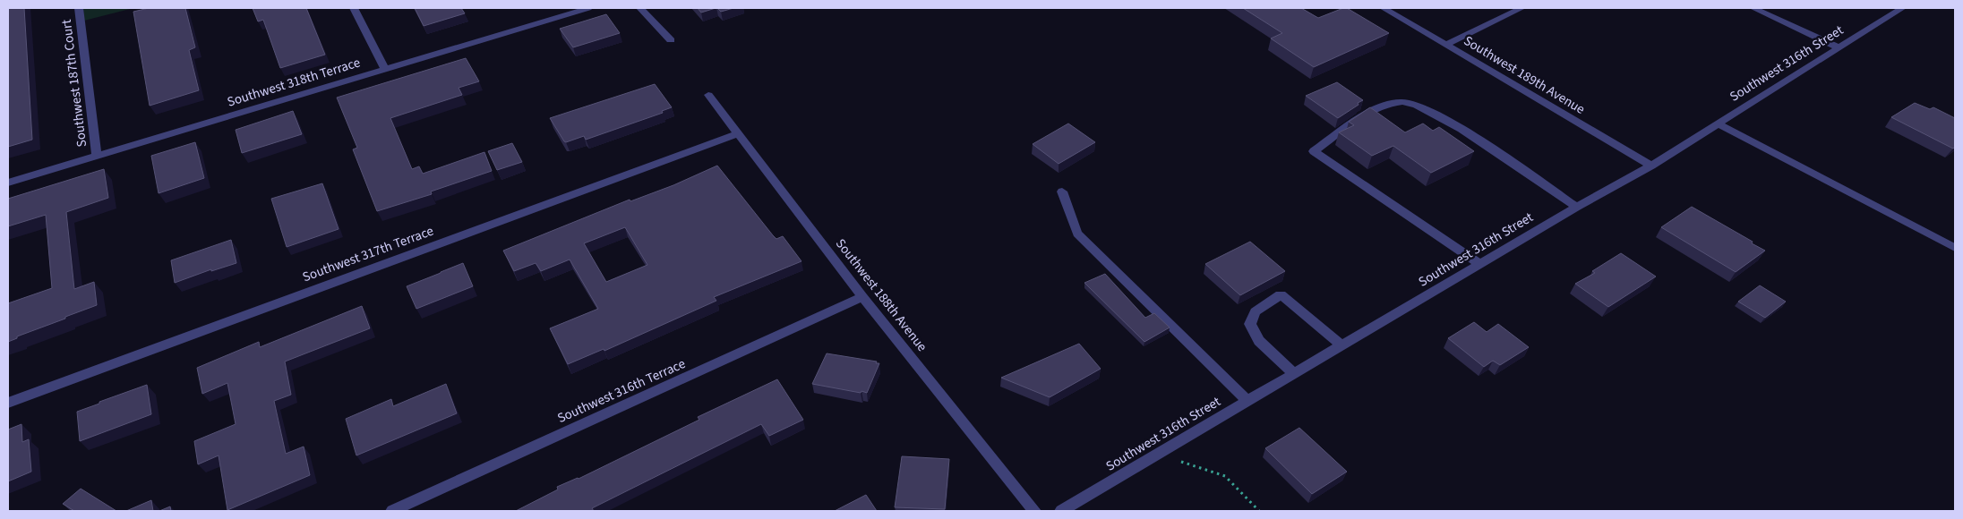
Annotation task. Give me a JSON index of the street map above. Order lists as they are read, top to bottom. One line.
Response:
{"streets":{"street":["Southwest 316th Street","Southwest 189th Avenue","Southwest 318th Terrace","Southwest 187th Court","Southwest 317th Terrace","Southwest 188th Avenue","Southwest 316th Terrace"]},"crossings":[["Southwest 316th Street","Southwest 189th Avenue"],["Southwest 318th Terrace","Southwest 187th Court"],["Southwest 317th Terrace","Southwest 188th Avenue"],["Southwest 188th Avenue","Southwest 316th Terrace"]]}
